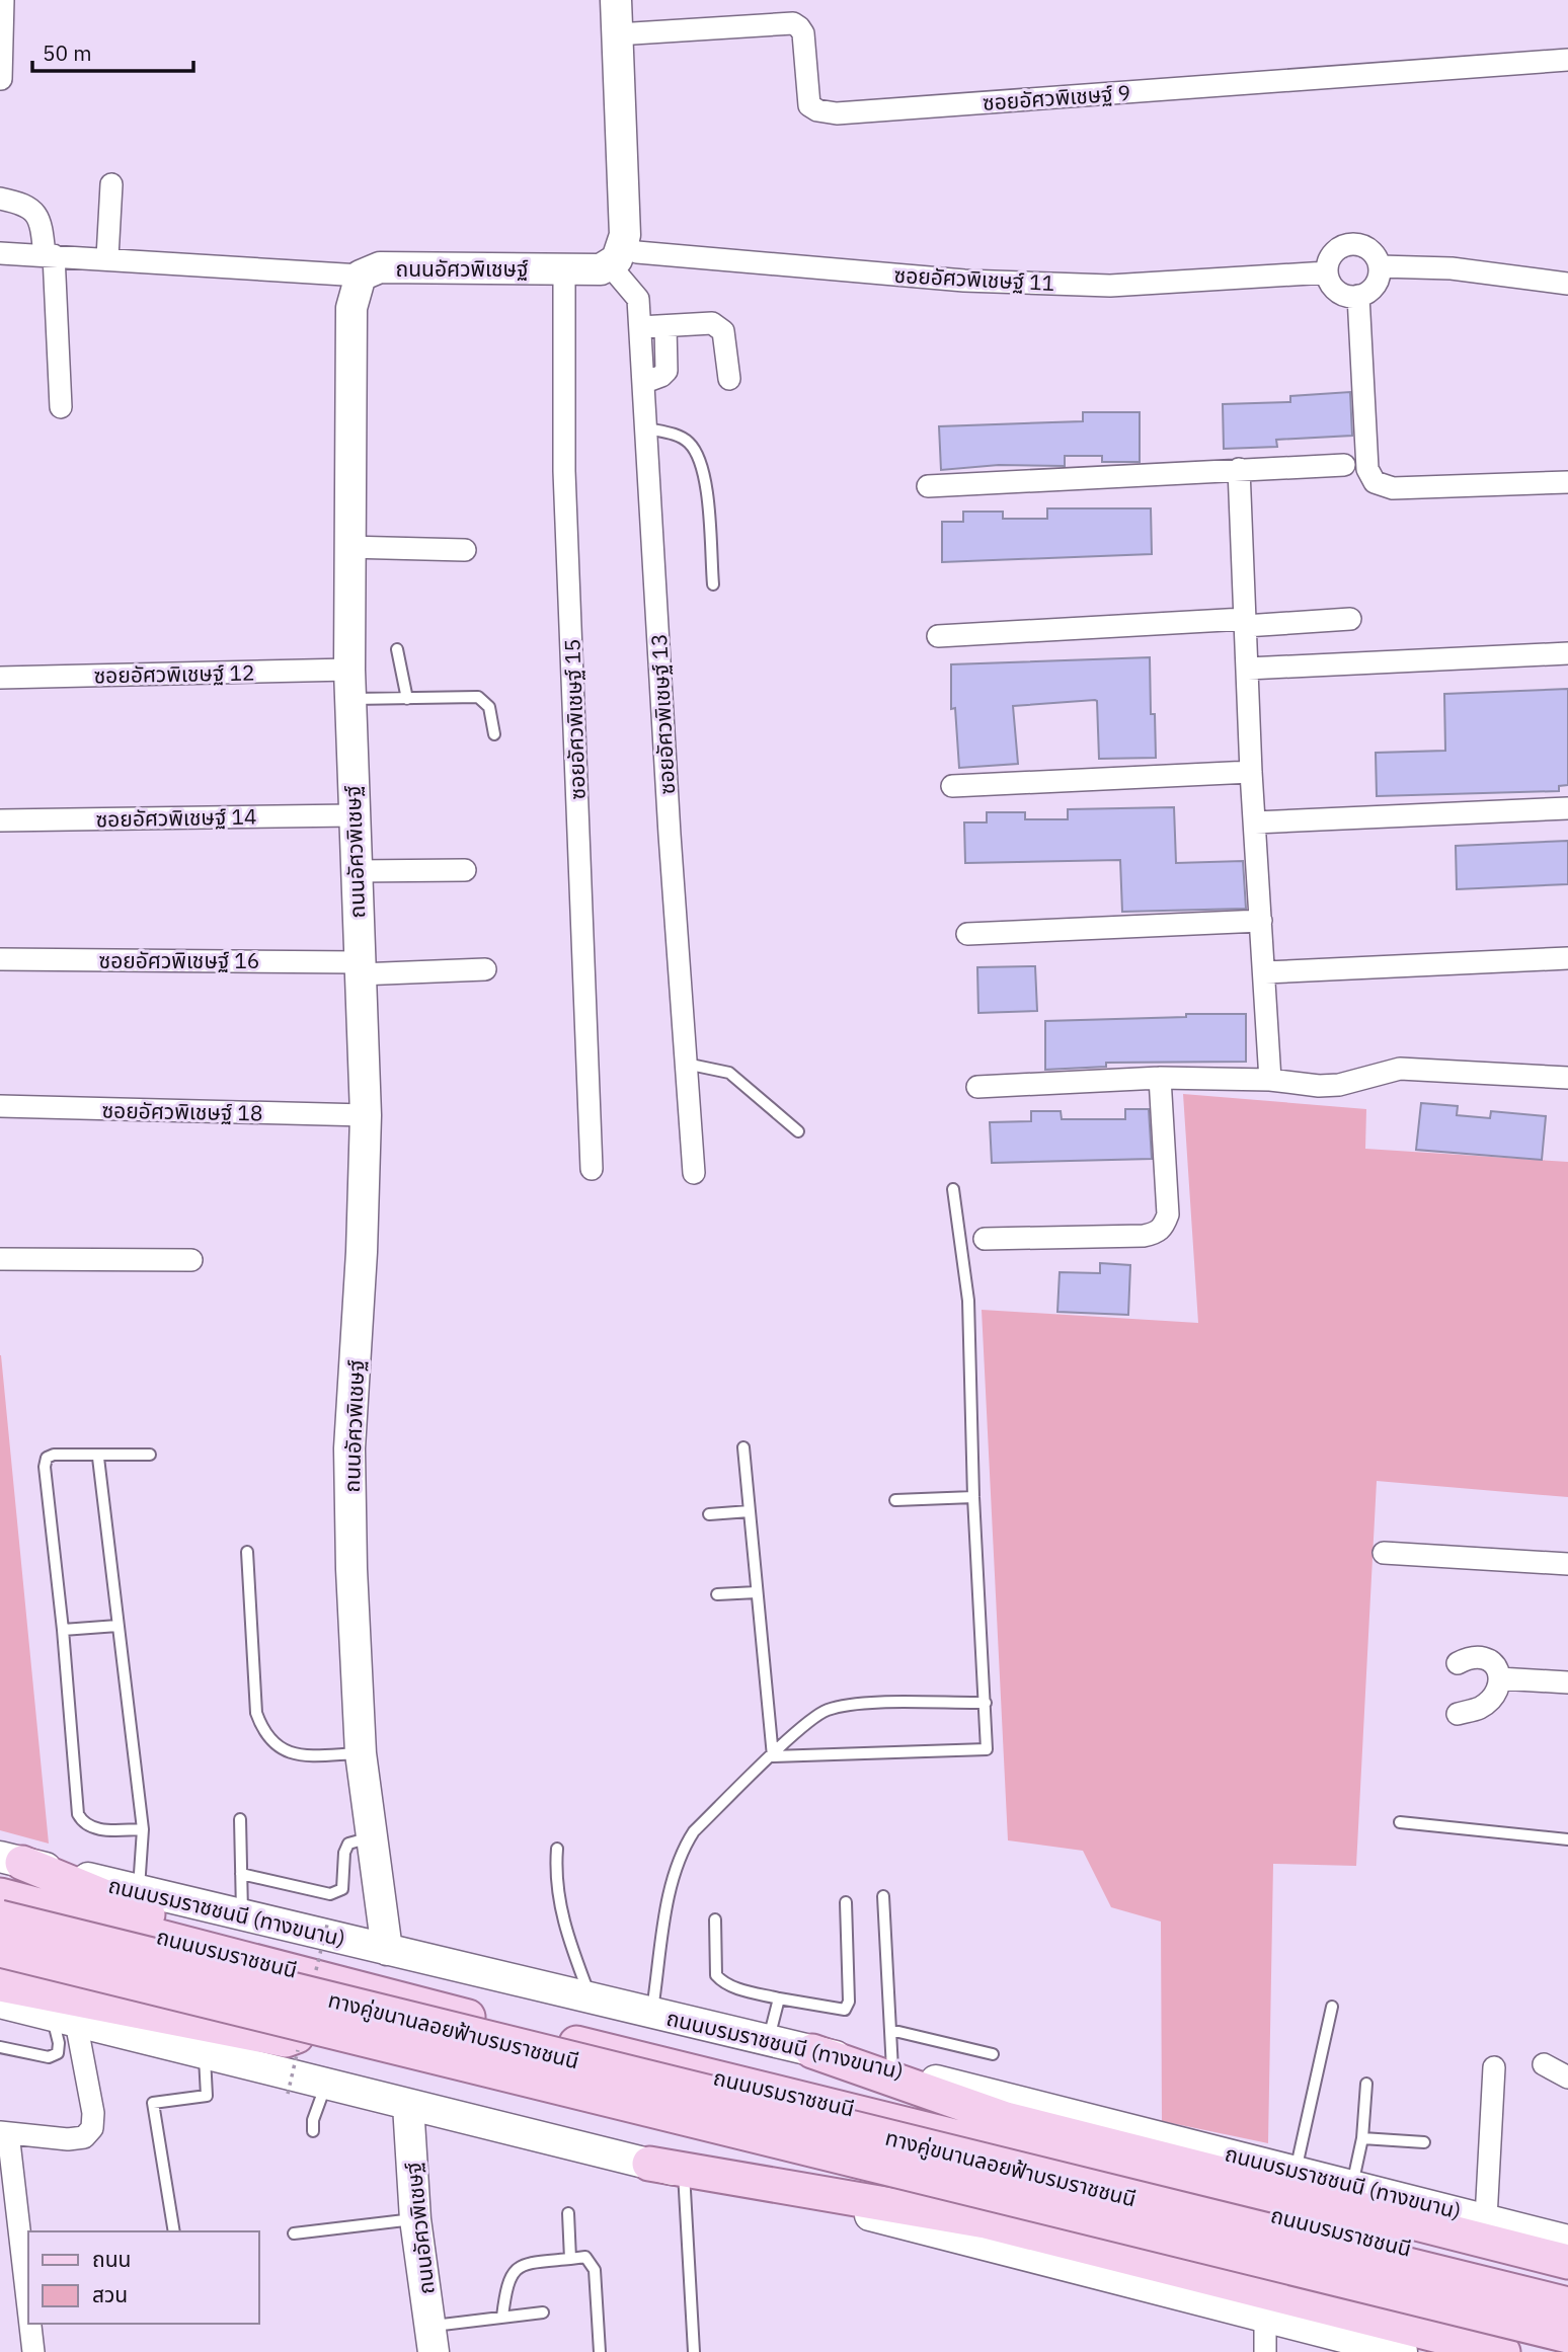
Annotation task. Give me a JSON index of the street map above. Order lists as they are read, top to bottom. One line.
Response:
{"streets":{"main road":["ถนนอัศวพิเชษฐ์","ถนนบรมราชชนนี (ทางขนาน)","ถนนบรมราชชนนี","ทางคู่ขนานลอยฟ้าบรมราชชนนี"],"street":["ซอยอัศวพิเชษฐ์ 9","ซอยอัศวพิเชษฐ์ 11","ซอยอัศวพิเชษฐ์ 12","ซอยอัศวพิเชษฐ์ 13","ซอยอัศวพิเชษฐ์ 15","ซอยอัศวพิเชษฐ์ 14","ซอยอัศวพิเชษฐ์ 16","ซอยอัศวพิเชษฐ์ 18"]},"crossings":[["ถนนอัศวพิเชษฐ์","ซอยอัศวพิเชษฐ์ 11"],["ถนนอัศวพิเชษฐ์","ซอยอัศวพิเชษฐ์ 12"],["ถนนอัศวพิเชษฐ์","ซอยอัศวพิเชษฐ์ 13"],["ถนนอัศวพิเชษฐ์","ซอยอัศวพิเชษฐ์ 15"],["ถนนอัศวพิเชษฐ์","ซอยอัศวพิเชษฐ์ 14"],["ถนนอัศวพิเชษฐ์","ซอยอัศวพิเชษฐ์ 16"],["ถนนอัศวพิเชษฐ์","ซอยอัศวพิเชษฐ์ 18"],["ถนนอัศวพิเชษฐ์","ถนนบรมราชชนนี (ทางขนาน)"],["ซอยอัศวพิเชษฐ์ 11","ซอยอัศวพิเชษฐ์ 13"]],"legend":["ถนน","สวน"],"scale_bar":"50 m"}
